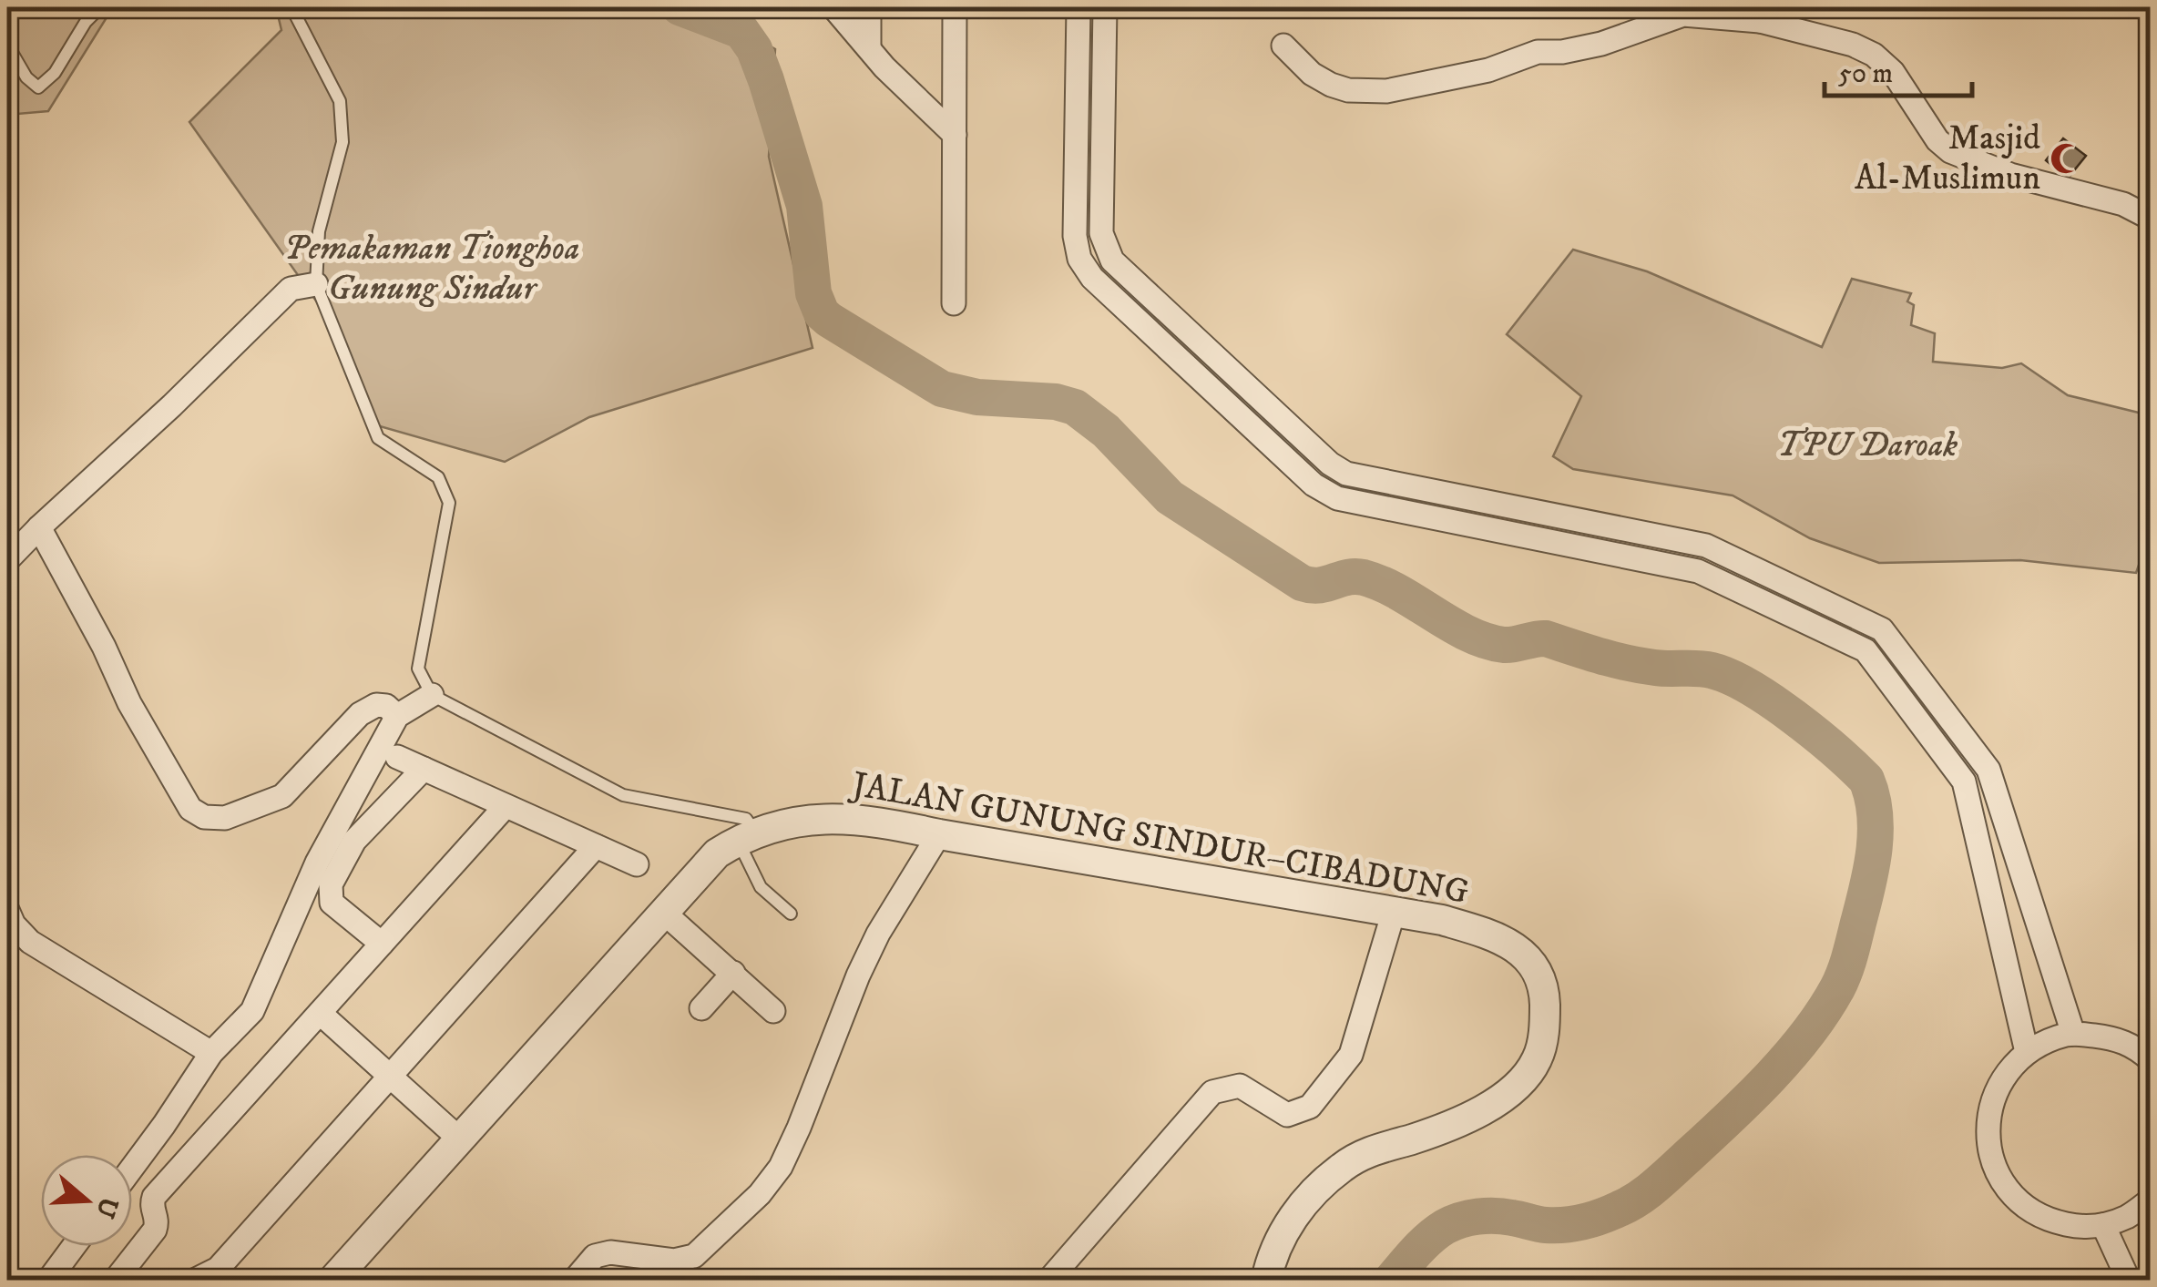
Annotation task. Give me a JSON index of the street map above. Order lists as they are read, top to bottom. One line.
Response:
{"streets":{"street":["JALAN GUNUNG SINDUR–CIBADUNG"]},"parks":["Pemakaman Tionghoa Gunung Sindur","TPU Daroak"],"places":{"mosque":["Masjid Al-Muslimun"]},"scale_bar":"50 m","north":"right"}
